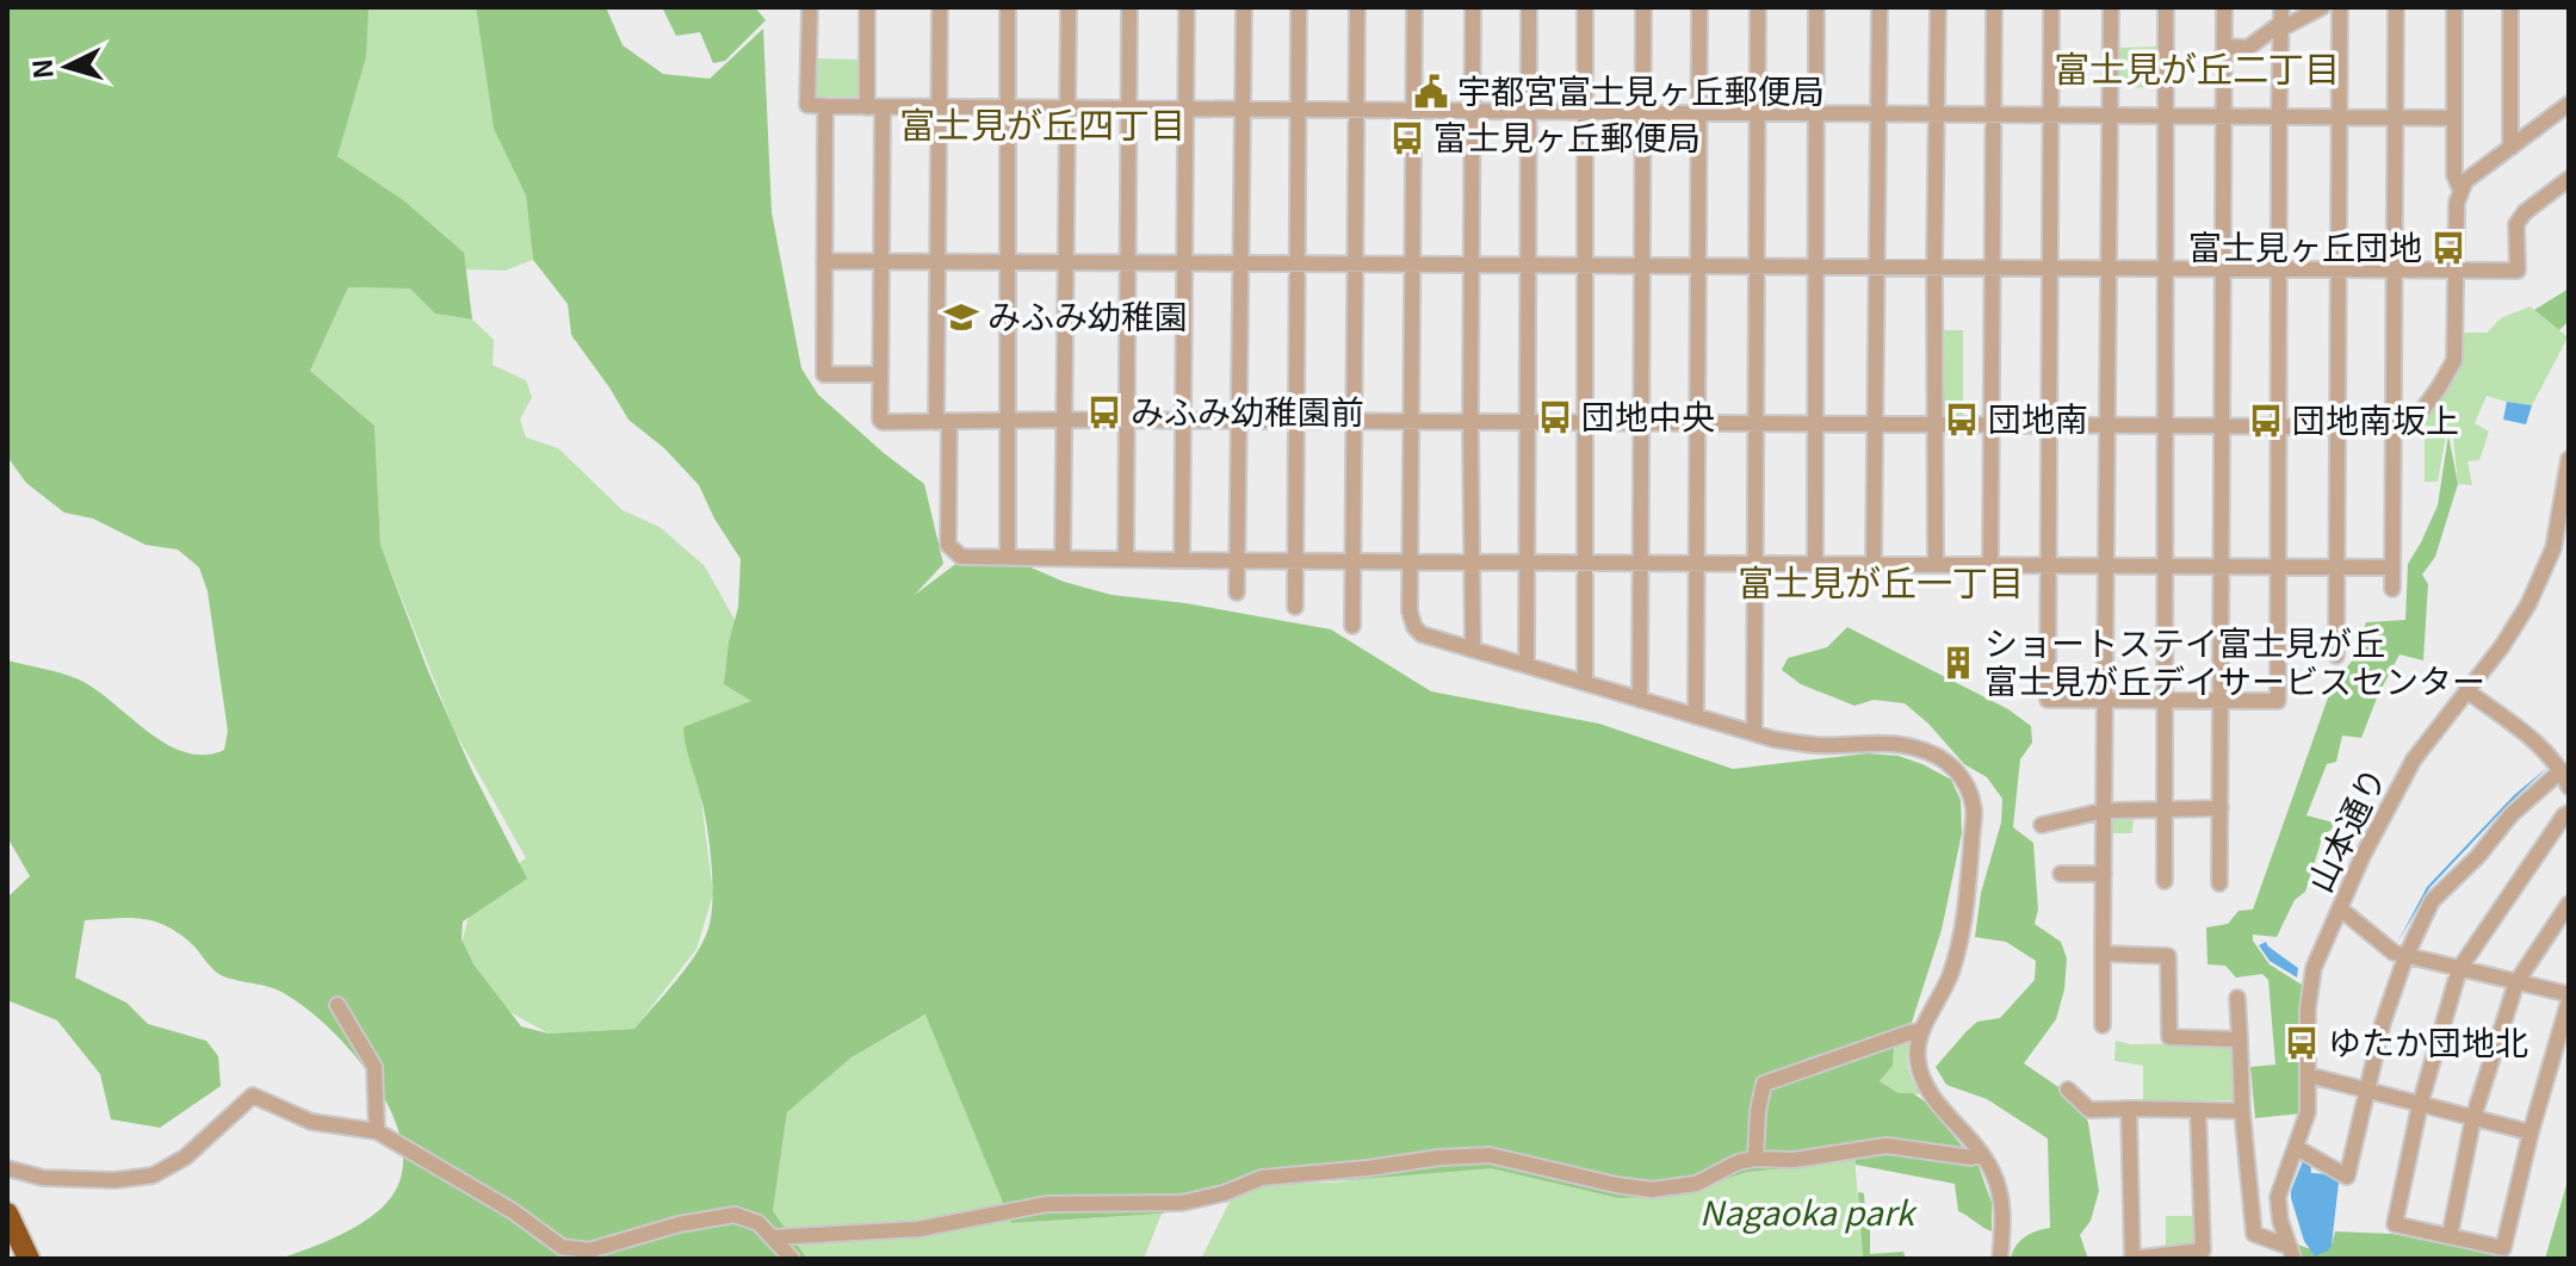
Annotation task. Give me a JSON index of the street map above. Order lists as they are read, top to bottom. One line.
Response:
{"streets":{"street":["山本通り"]},"districts":["富士見が丘二丁目","富士見が丘四丁目","富士見が丘一丁目"],"parks":["Nagaoka park"],"places":{"public building":["宇都宮富士見ヶ丘郵便局"],"bus stop":["富士見ヶ丘郵便局","富士見ヶ丘団地","みふみ幼稚園前","団地中央","団地南","団地南坂上","ゆたか団地北"],"school or university":["みふみ幼稚園"],"building":["ショートステイ富士見が丘 富士見が丘デイサービスセンター"]},"north":"left"}
